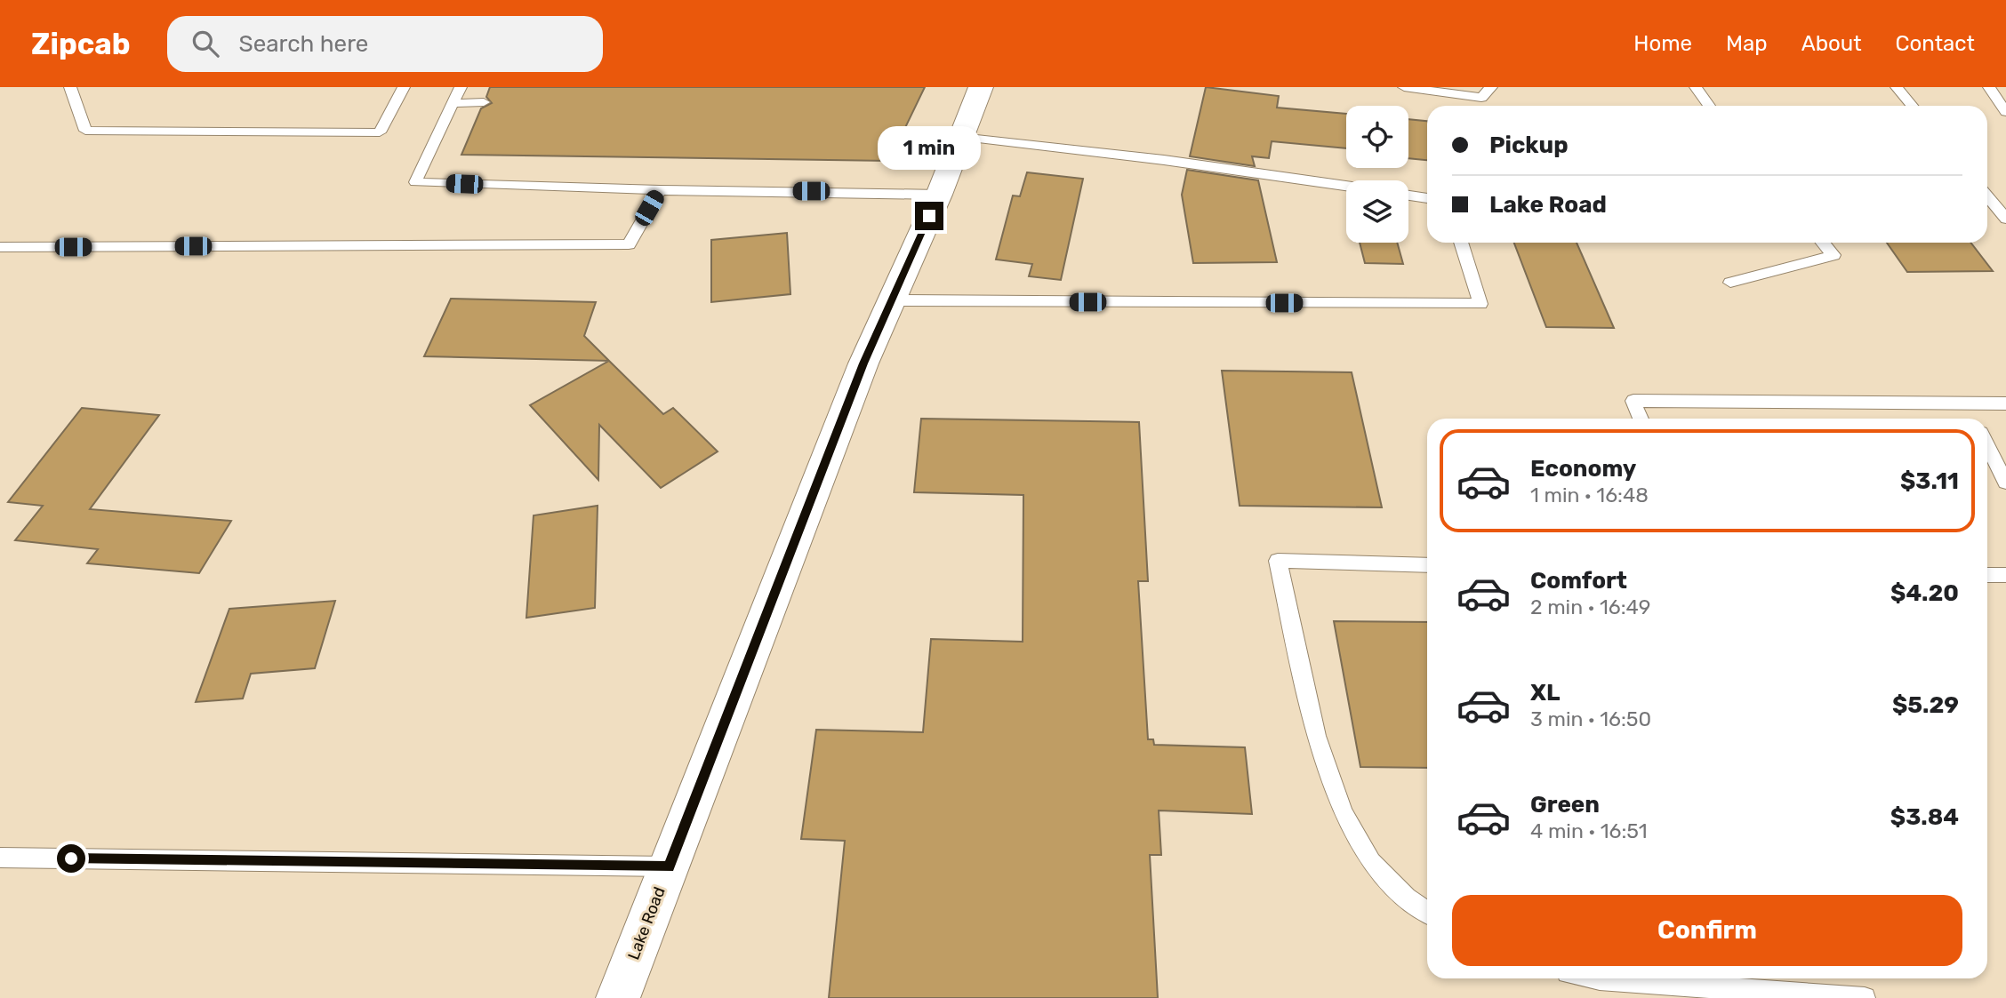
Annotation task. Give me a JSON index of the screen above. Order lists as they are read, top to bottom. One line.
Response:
{"streets":{"street":["Lake Road"]},"page":{"header":"Zipcab","search":"Search here","nav":["Home","Map","About","Contact"],"banner":["Pickup","Lake Road"],"bubble":"1 min","list":[{"name":"Economy","note":"1 min · 16:48","value":"$3.11"},{"name":"Comfort","note":"2 min · 16:49","value":"$4.20"},{"name":"XL","note":"3 min · 16:50","value":"$5.29"},{"name":"Green","note":"4 min · 16:51","value":"$3.84"}],"buttons":"Confirm"}}
